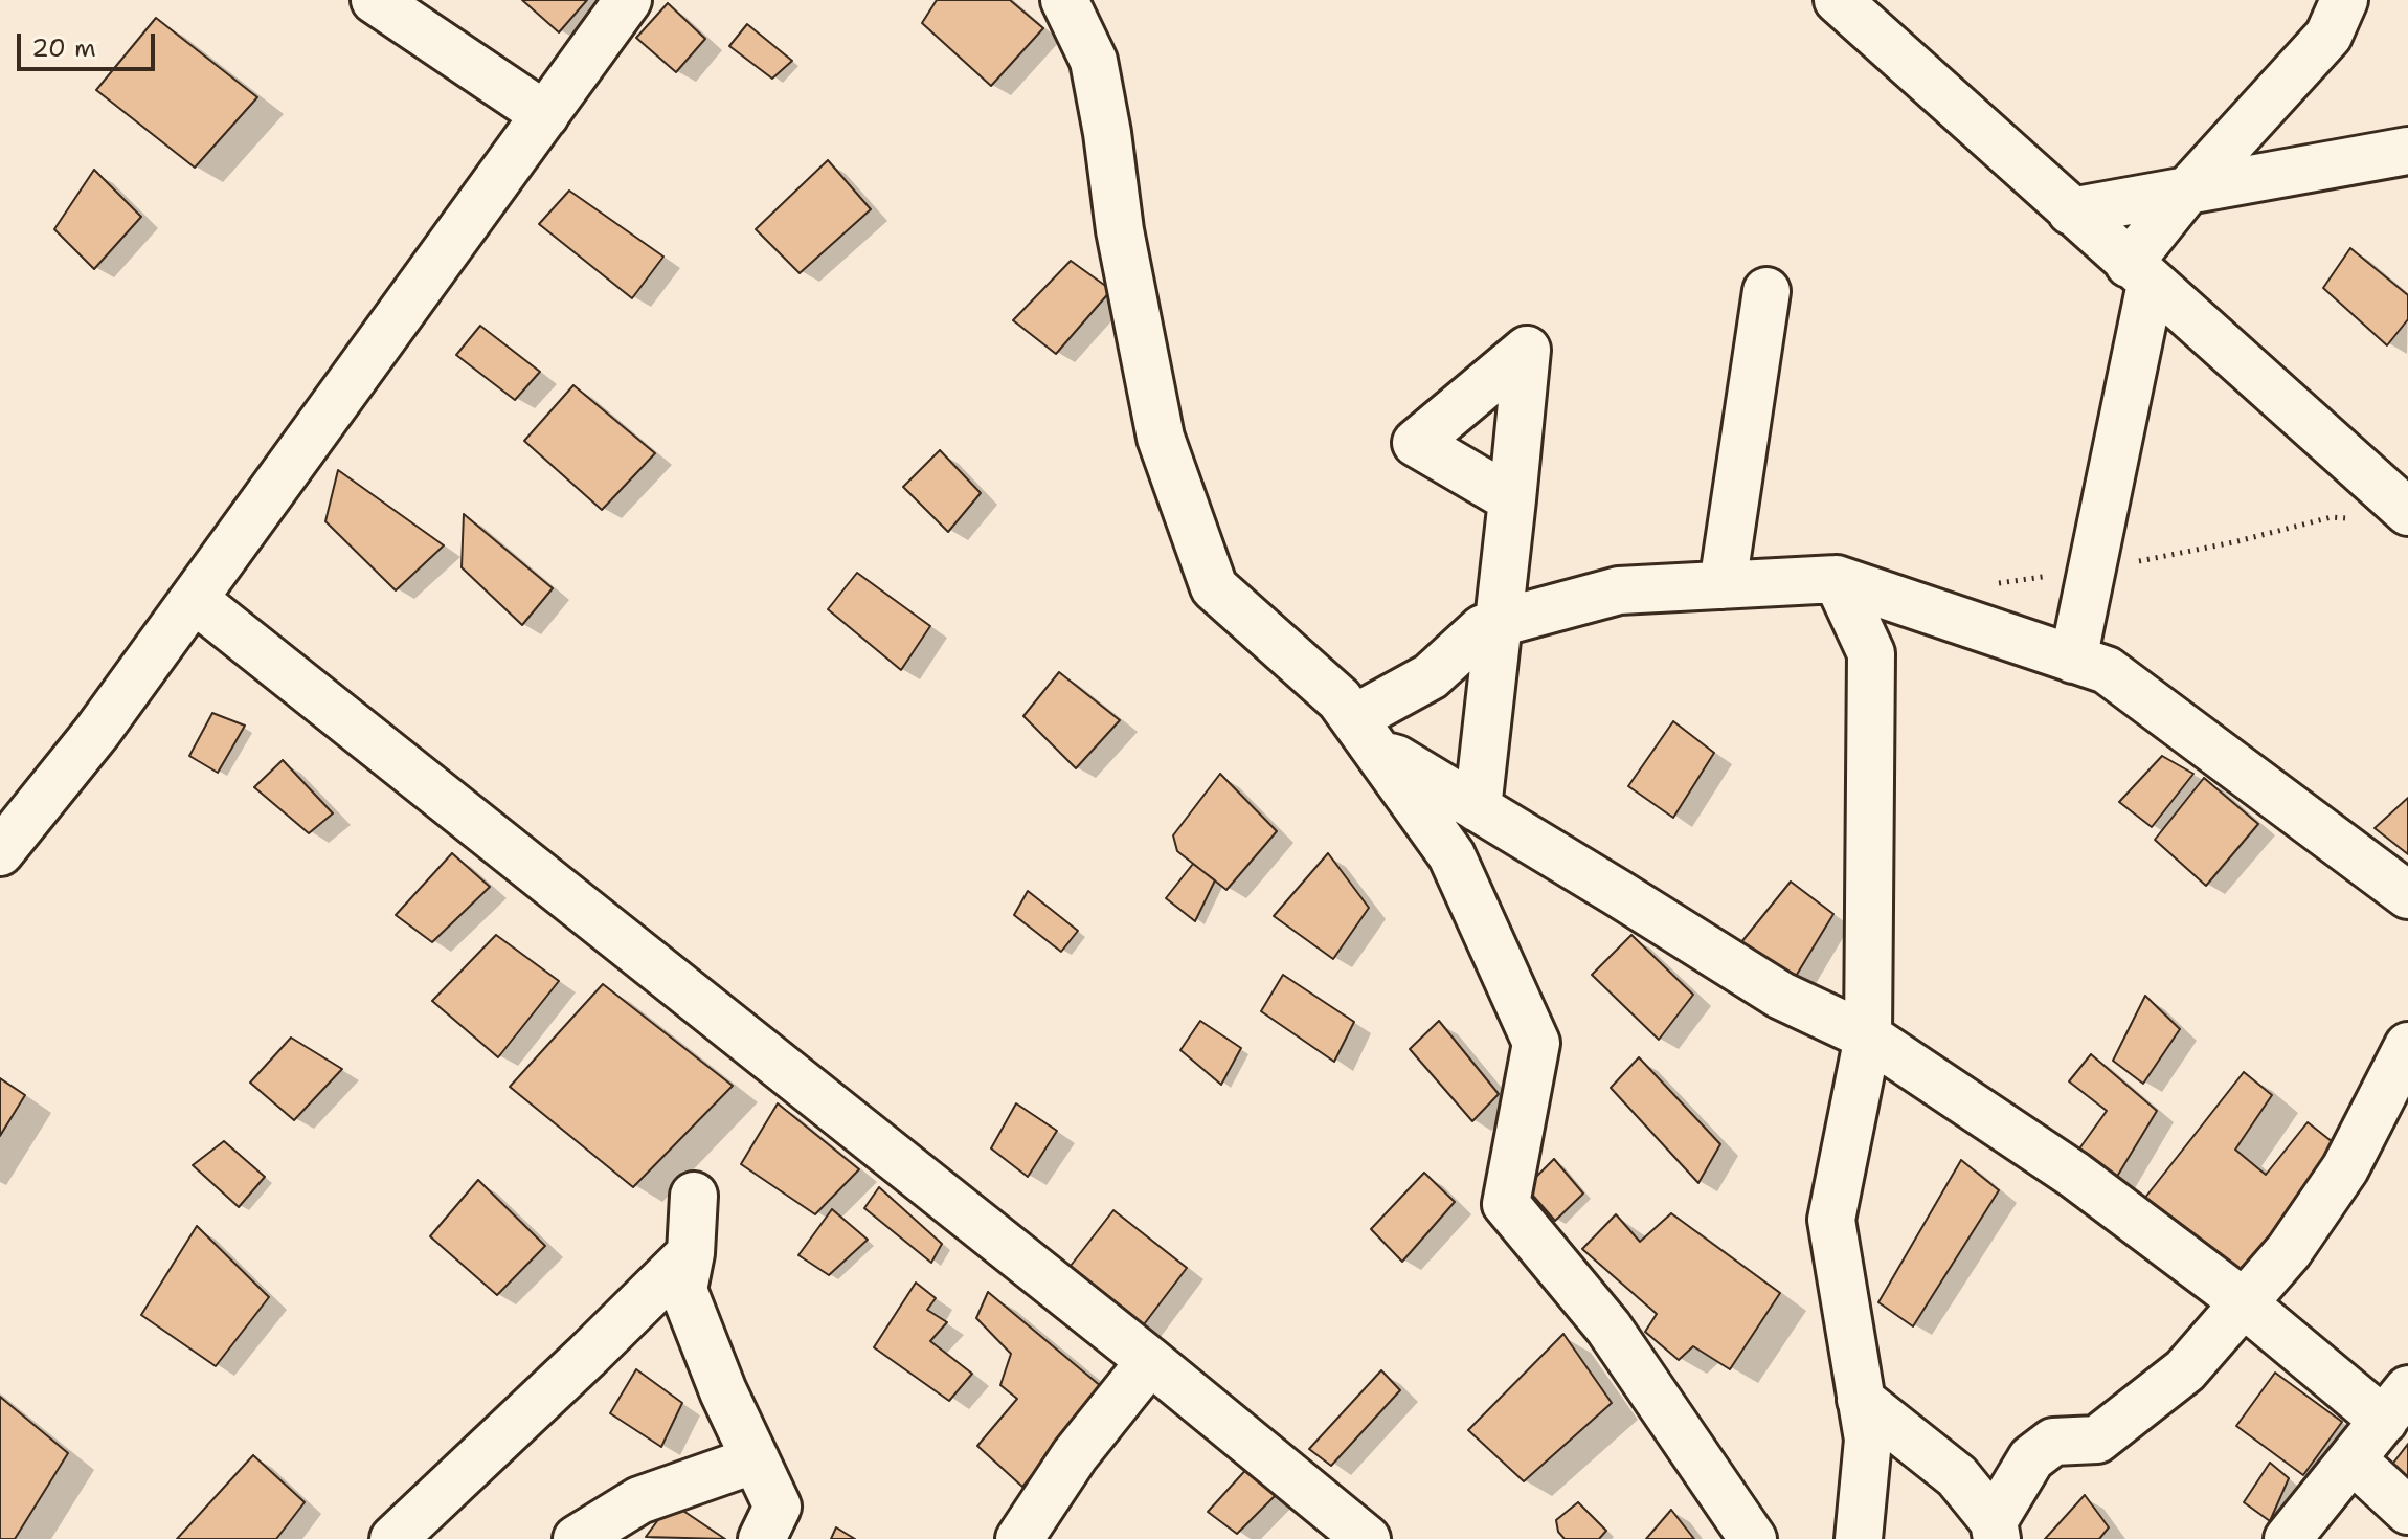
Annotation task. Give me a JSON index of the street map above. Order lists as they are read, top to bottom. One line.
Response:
{"scale_bar":"20 m"}
